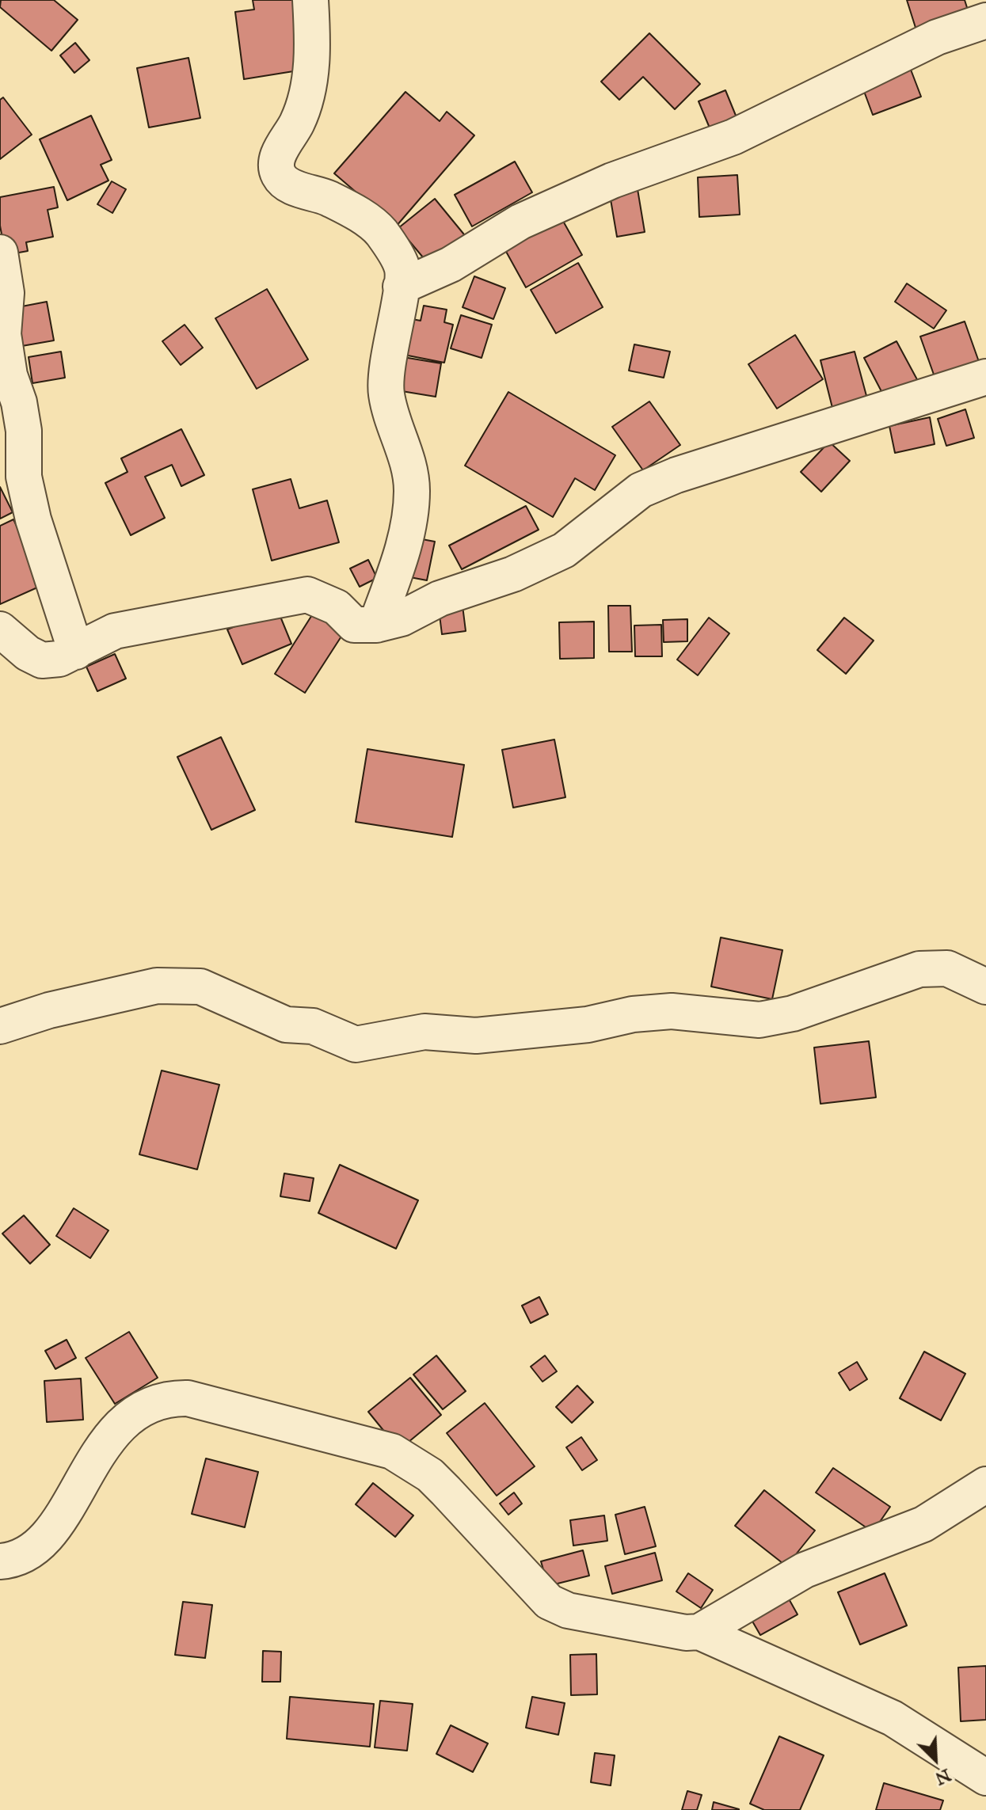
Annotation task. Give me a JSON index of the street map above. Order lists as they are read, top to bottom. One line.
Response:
{"north":"bottom right"}
